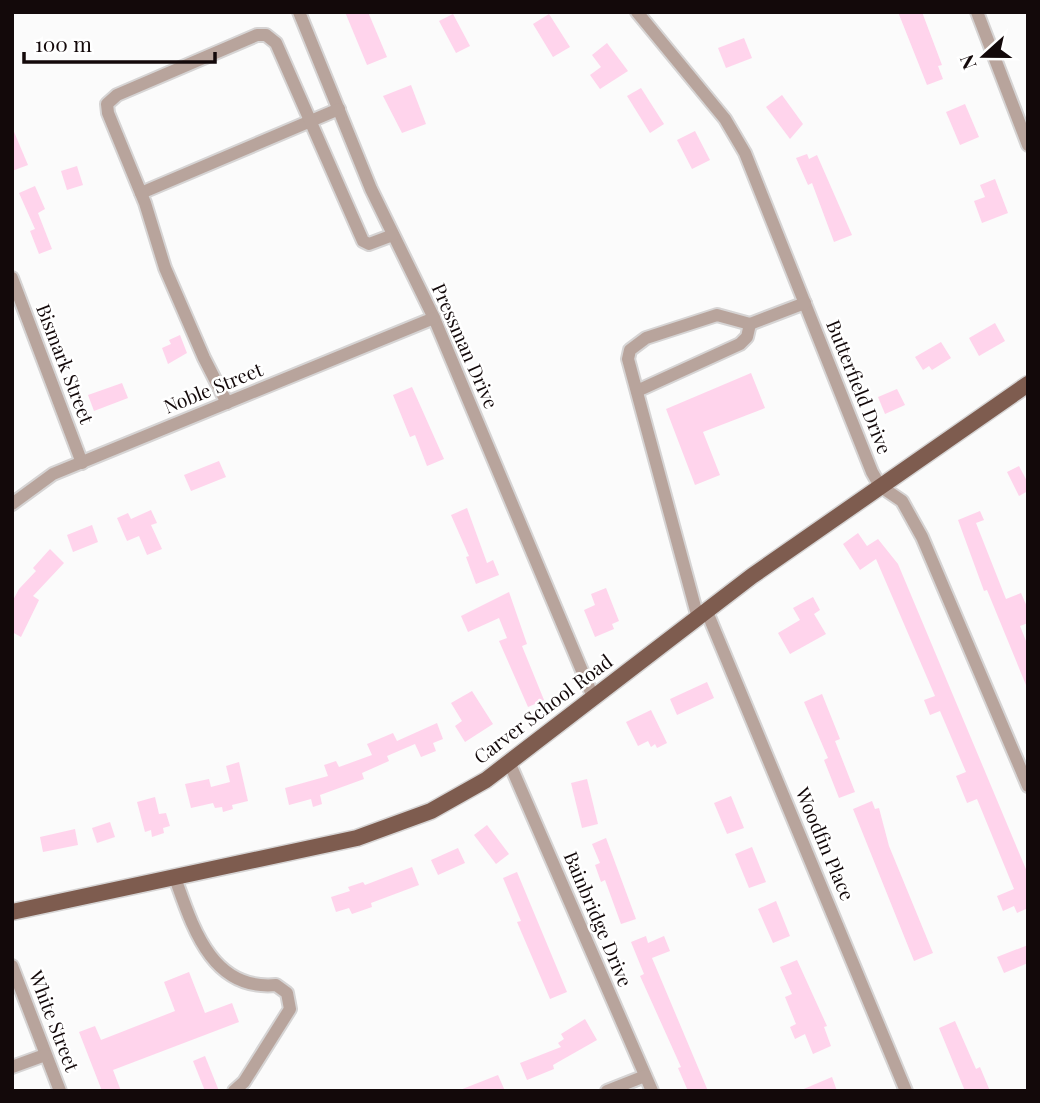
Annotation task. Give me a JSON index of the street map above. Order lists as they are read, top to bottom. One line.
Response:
{"streets":{"main road":["Carver School Road"],"street":["Pressman Drive","Bismark Street","Butterfield Drive","Noble Street","Woodfin Place","Bainbridge Drive","White Street"]},"crossings":[["Pressman Drive","Noble Street"],["Pressman Drive","Carver School Road"],["Bismark Street","Noble Street"],["Butterfield Drive","Carver School Road"],["Carver School Road","Woodfin Place"],["Carver School Road","Bainbridge Drive"]],"scale_bar":"100 m","north":"left"}
